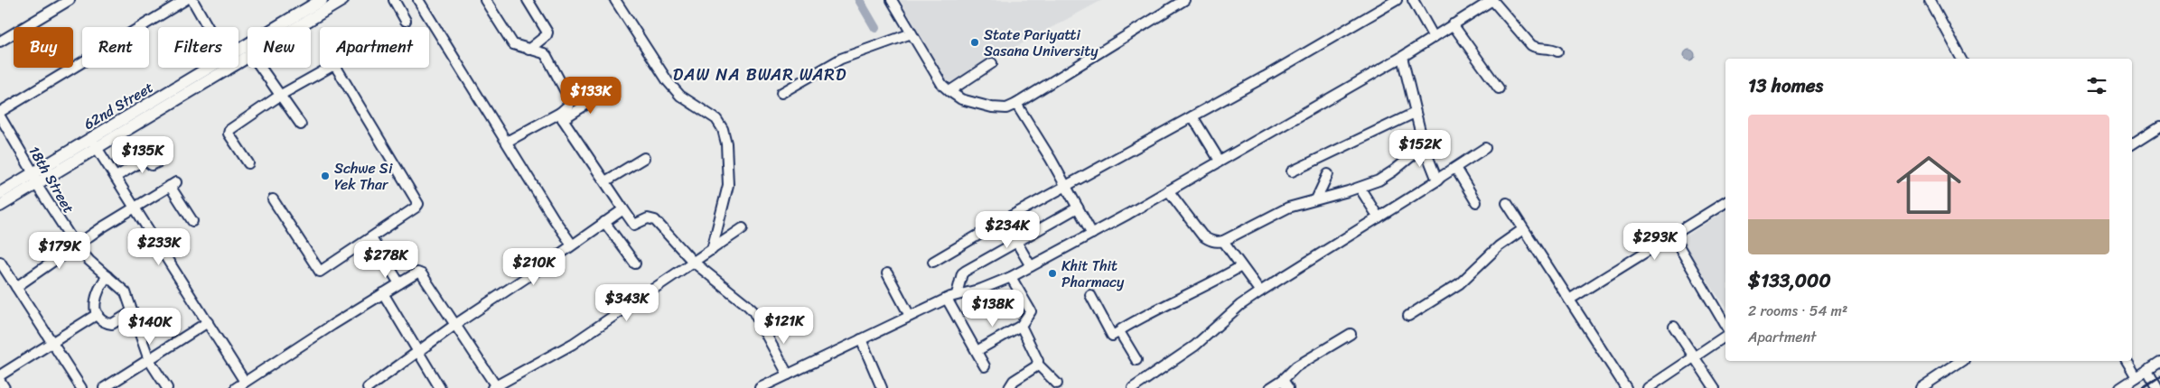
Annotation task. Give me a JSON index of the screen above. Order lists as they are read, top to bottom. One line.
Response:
{"streets":{"main road":["62nd Street"],"street":["18th Street"]},"crossings":[["62nd Street","18th Street"]],"districts":["DAW NA BWAR WARD"],"places":["State Pariyatti Sasana University","Schwe Si Yek Thar","Khit Thit Pharmacy"],"page":{"chip":["Buy","Rent","Filters","New","Apartment"],"heading":"13 homes","price":["$133K","$152K","$135K","$234K","$293K","$233K","$179K","$278K","$210K","$343K","$138K","$121K","$140K"],"list":[{"name":"$133,000","note":"2 rooms · 54 m² · Apartment"}]}}
